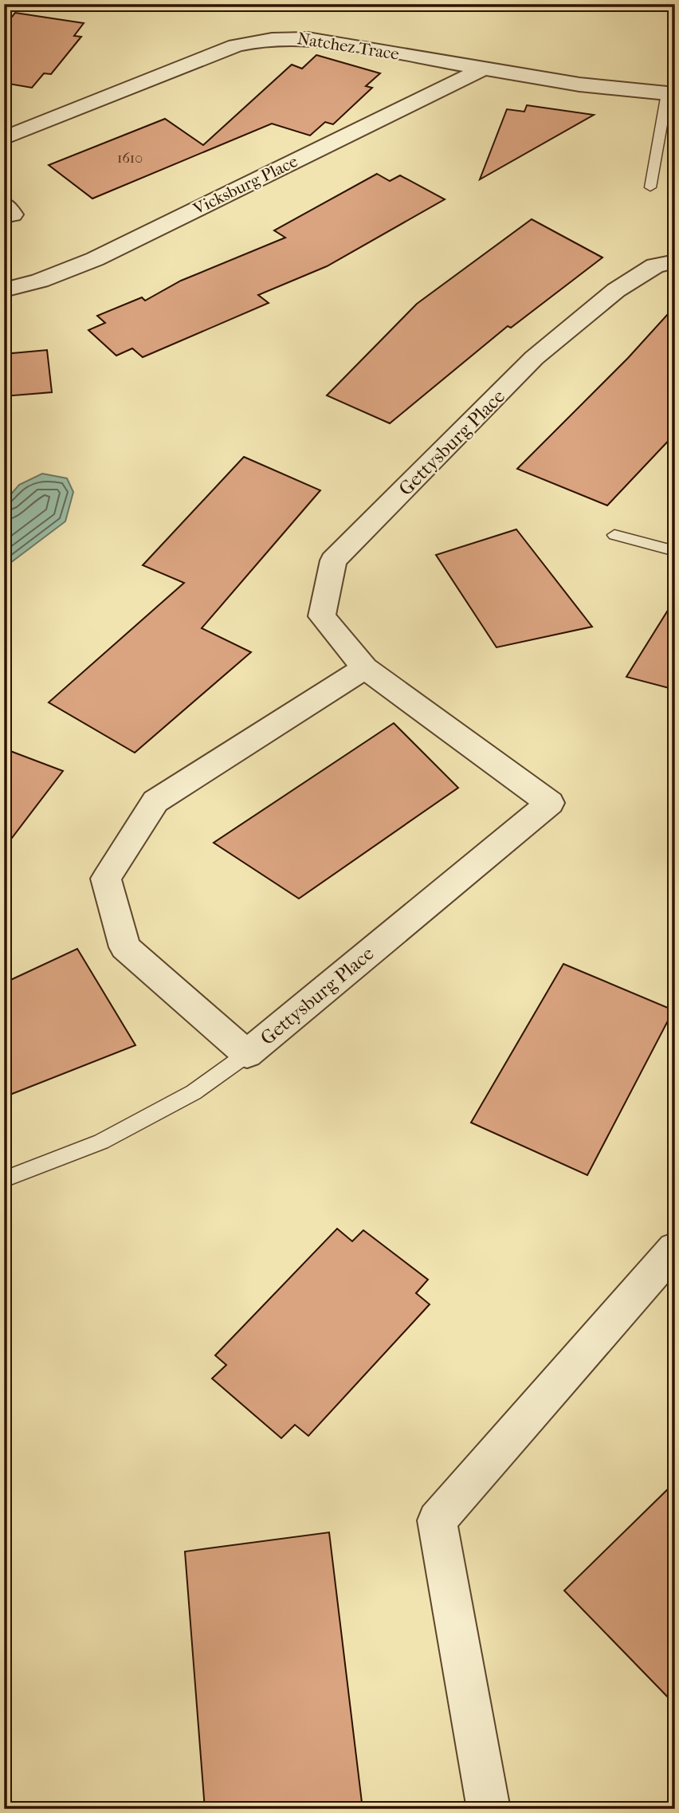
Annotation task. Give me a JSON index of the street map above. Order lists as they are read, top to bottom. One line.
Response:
{"streets":{"street":["Natchez Trace","Vicksburg Place","Gettysburg Place"]},"crossings":[["Natchez Trace","Vicksburg Place"]],"house_numbers":["1610"]}
